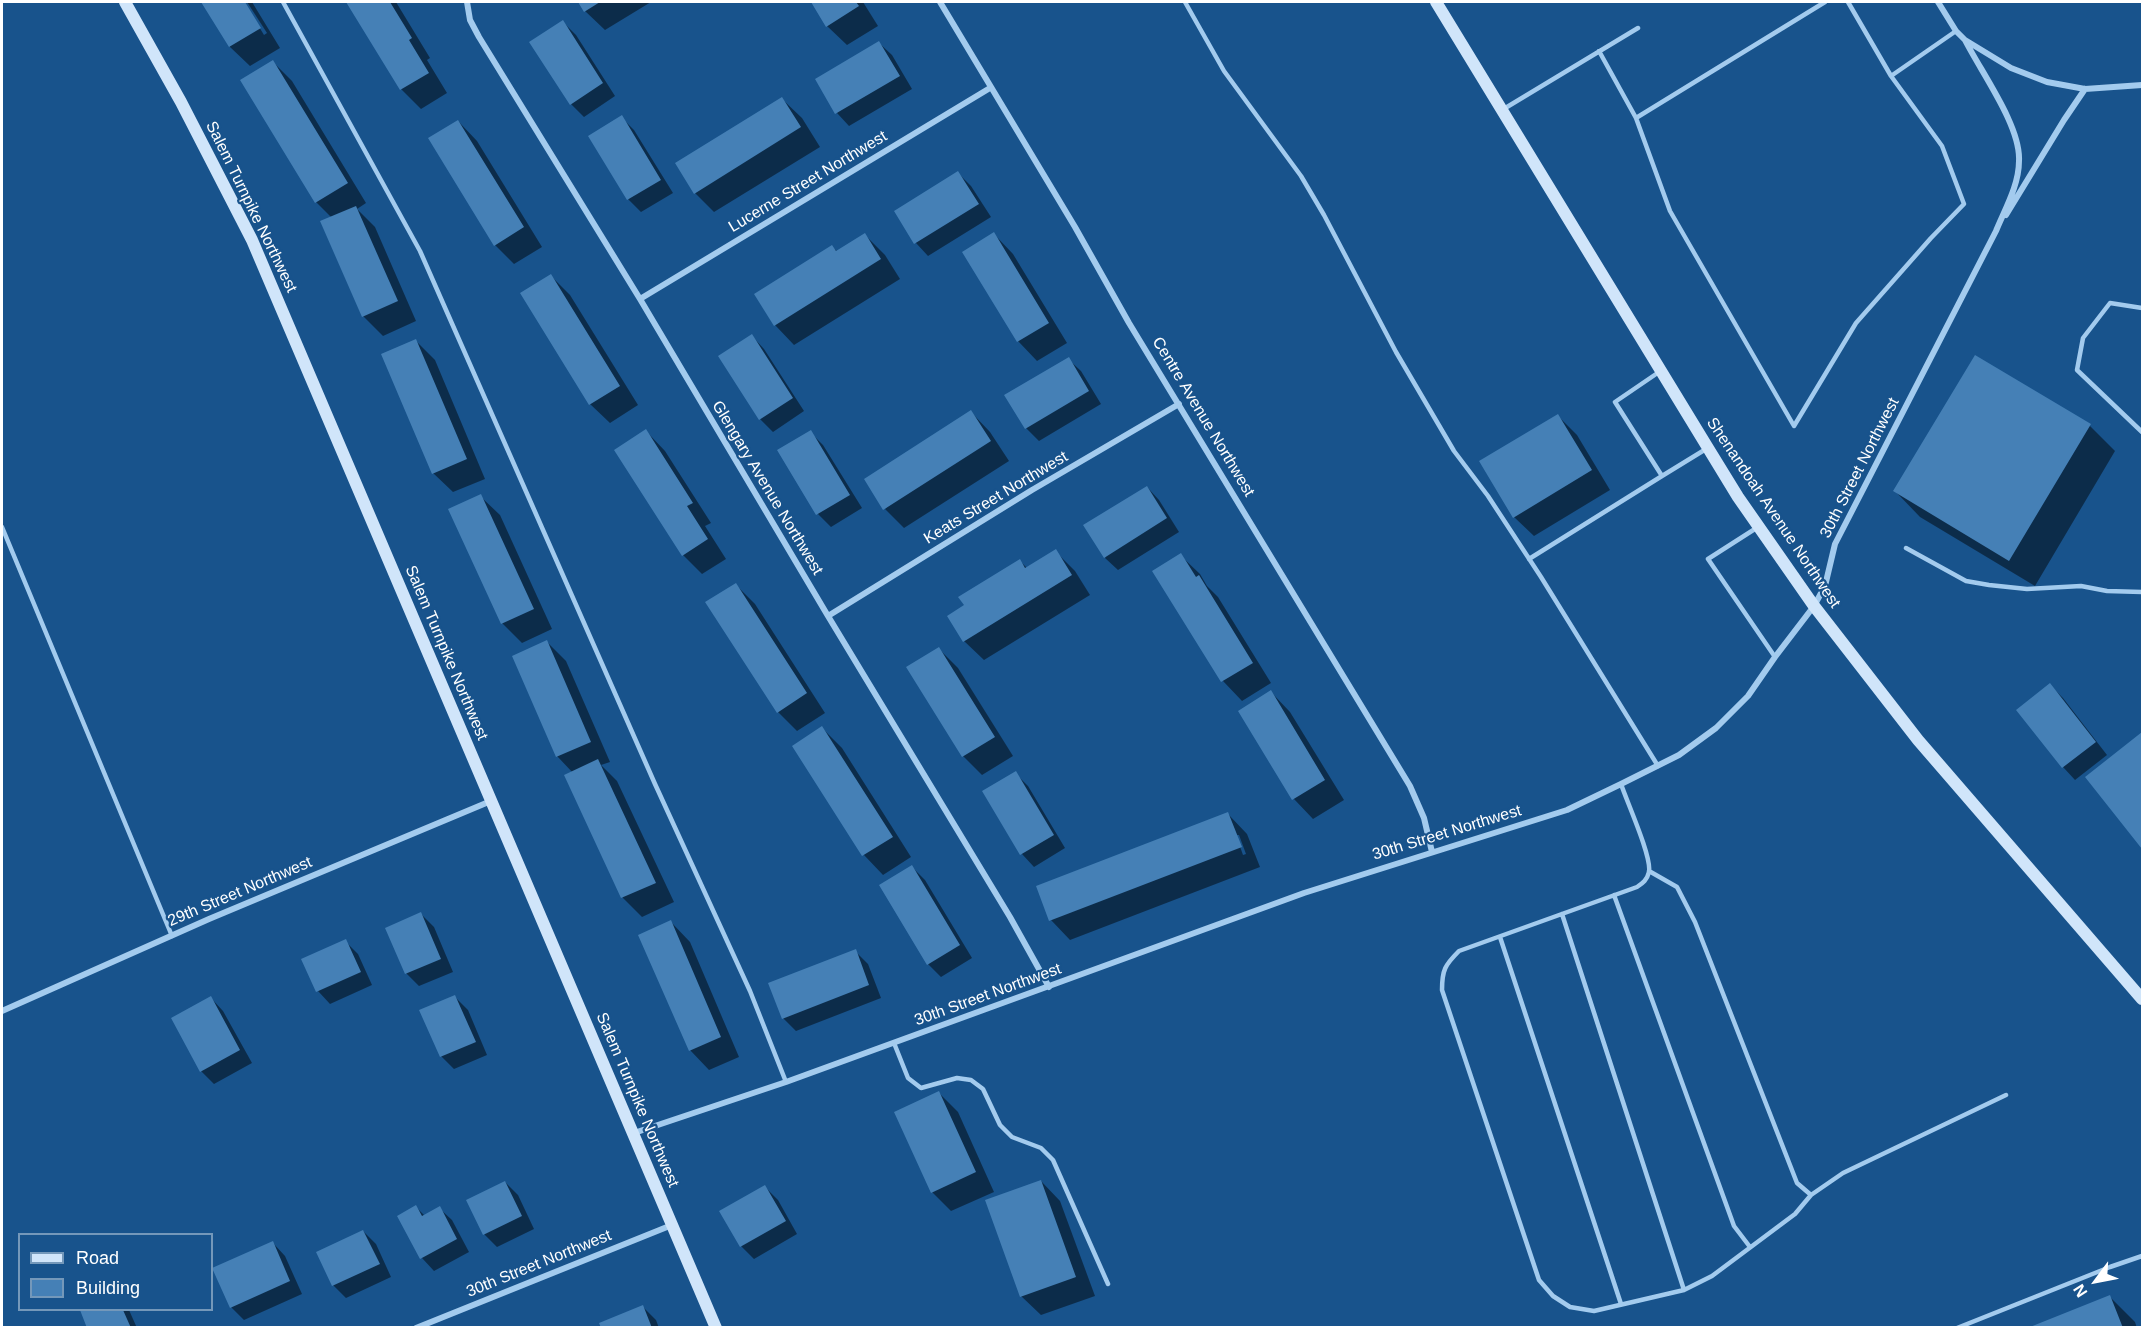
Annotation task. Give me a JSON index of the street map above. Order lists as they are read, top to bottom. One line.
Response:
{"streets":{"street":["Lucerne Street Northwest","Salem Turnpike Northwest","Centre Avenue Northwest","30th Street Northwest","Glengary Avenue Northwest","Keats Street Northwest","Shenandoah Avenue Northwest","29th Street Northwest"]},"crossings":[["Lucerne Street Northwest","Centre Avenue Northwest"],["Lucerne Street Northwest","Glengary Avenue Northwest"],["Salem Turnpike Northwest","30th Street Northwest"],["Salem Turnpike Northwest","29th Street Northwest"],["Centre Avenue Northwest","30th Street Northwest"],["Centre Avenue Northwest","Keats Street Northwest"],["30th Street Northwest","Glengary Avenue Northwest"],["30th Street Northwest","Shenandoah Avenue Northwest"],["Glengary Avenue Northwest","Keats Street Northwest"]],"legend":["Road","Building"],"north":"bottom left"}
